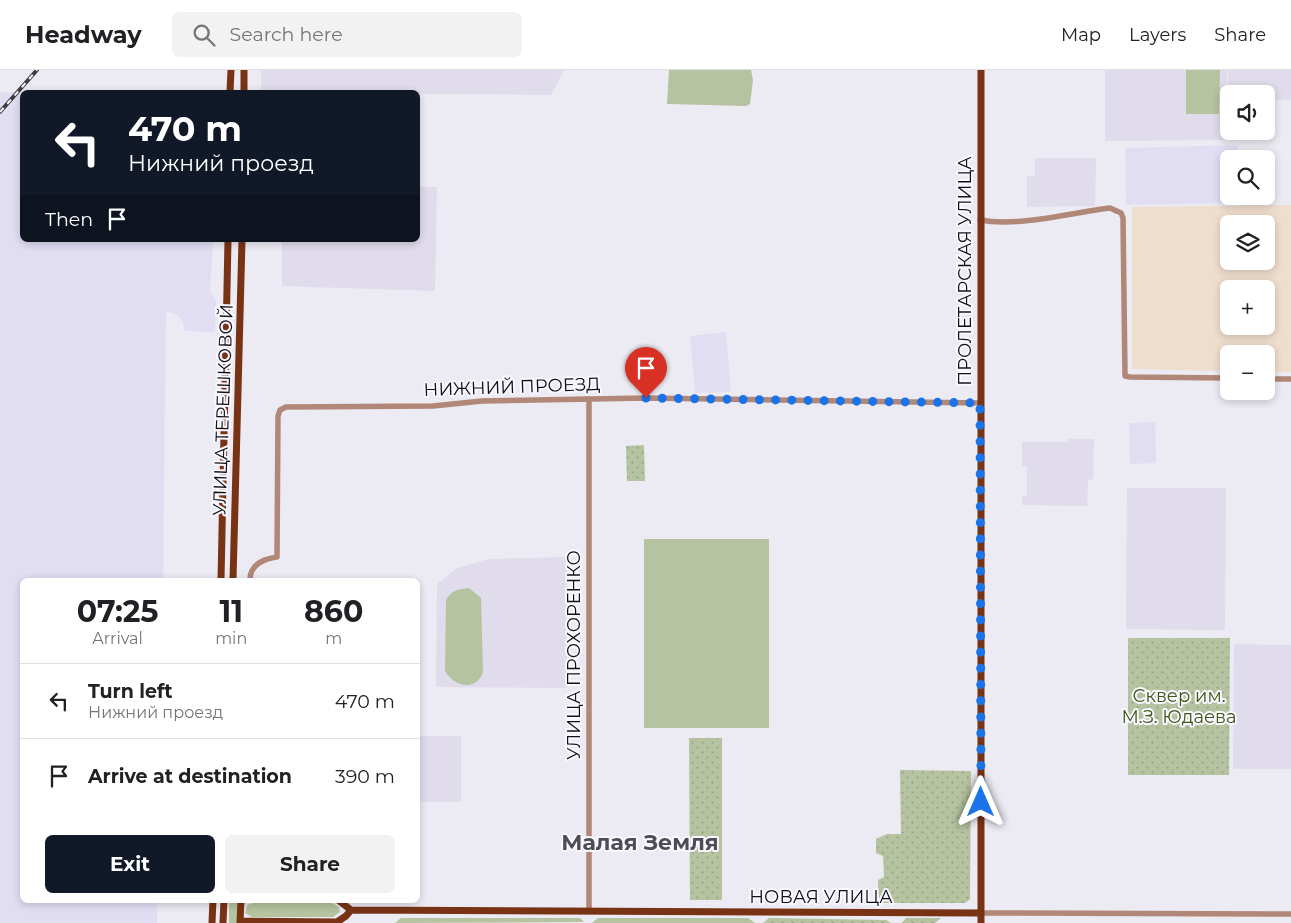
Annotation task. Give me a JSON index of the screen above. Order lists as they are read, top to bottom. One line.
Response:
{"streets":{"main road":["ПРОЛЕТАРСКАЯ УЛИЦА","УЛИЦА ТЕРЕШКОВОЙ","НОВАЯ УЛИЦА"],"street":["НИЖНИЙ ПРОЕЗД","УЛИЦА ПРОХОРЕНКО"]},"crossings":[["ПРОЛЕТАРСКАЯ УЛИЦА","НИЖНИЙ ПРОЕЗД"],["ПРОЛЕТАРСКАЯ УЛИЦА","НОВАЯ УЛИЦА"],["НИЖНИЙ ПРОЕЗД","УЛИЦА ПРОХОРЕНКО"],["УЛИЦА ПРОХОРЕНКО","НОВАЯ УЛИЦА"]],"districts":["Малая Земля"],"parks":["Сквер им. М.З. Юдаева"],"page":{"header":"Headway","search":"Search here","nav":["Map","Layers","Share"],"map_buttons":["+","−"],"turn":["470 m","Нижний проезд"],"then":"Then","eta":["07:25","Arrival","11","min","860","m"],"list":[{"name":"Turn left","note":"Нижний проезд","value":"470 m"},{"name":"Arrive at destination","value":"390 m"}],"buttons":["Exit","Share"]}}
